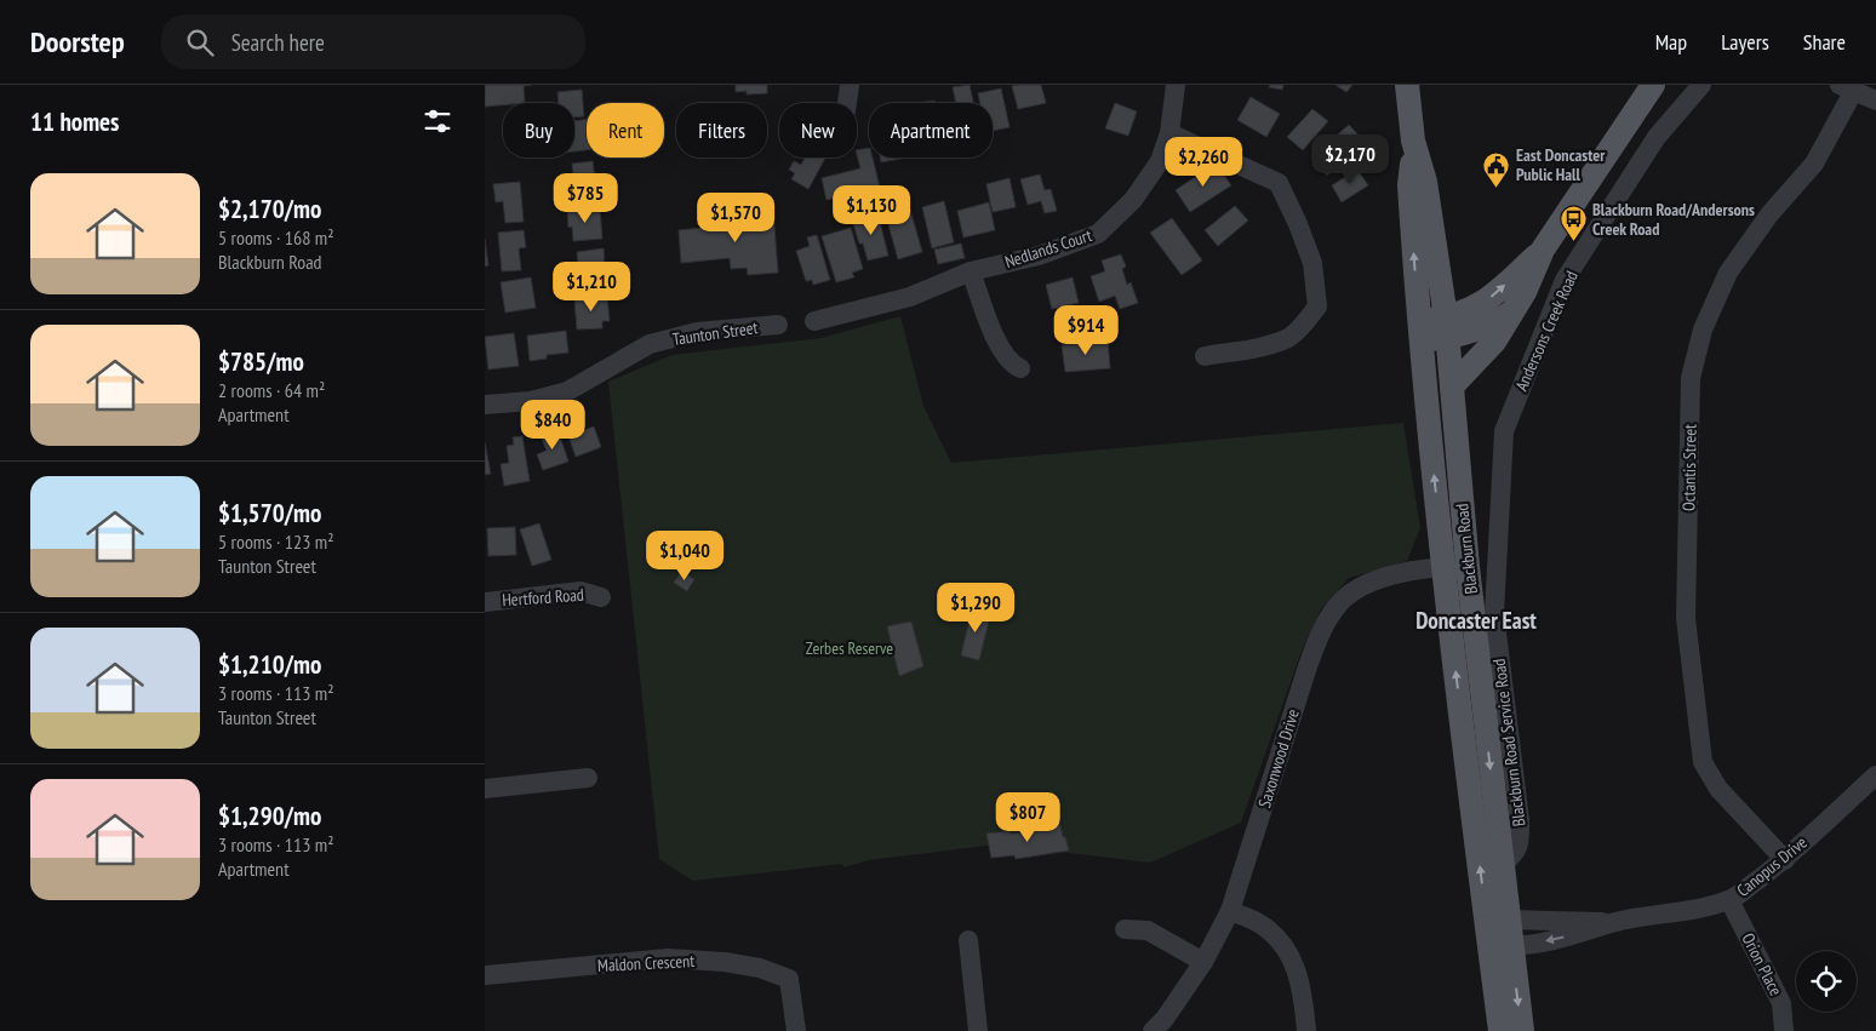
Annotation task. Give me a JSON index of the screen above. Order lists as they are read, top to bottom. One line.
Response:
{"streets":{"main road":["Blackburn Road"],"street":["Nedlands Court","Andersons Creek Road","Taunton Street","Octantis Street","Hertford Road","Blackburn Road Service Road","Saxonwood Drive","Canopus Drive","Maldon Crescent","Orion Place"]},"crossings":[["Andersons Creek Road","Blackburn Road Service Road"],["Octantis Street","Canopus Drive"],["Blackburn Road","Blackburn Road Service Road"],["Blackburn Road","Saxonwood Drive"],["Blackburn Road","Canopus Drive"],["Canopus Drive","Orion Place"]],"districts":["Doncaster East"],"parks":["Zerbes Reserve"],"places":{"public building":["East Doncaster Public Hall"],"bus stop":["Blackburn Road/Andersons Creek Road"]},"page":{"header":"Doorstep","search":"Search here","nav":["Map","Layers","Share"],"heading":"11 homes","chip":["Buy","Rent","Filters","New","Apartment"],"price":["$2,170","$2,260","$785","$1,130","$1,570","$1,210","$914","$840","$1,040","$1,290","$807"],"list":[{"name":"$2,170/mo","note":"5 rooms · 168 m² · Blackburn Road"},{"name":"$785/mo","note":"2 rooms · 64 m² · Apartment"},{"name":"$1,570/mo","note":"5 rooms · 123 m² · Taunton Street"},{"name":"$1,210/mo","note":"3 rooms · 113 m² · Taunton Street"},{"name":"$1,290/mo","note":"3 rooms · 113 m² · Apartment"}]}}
